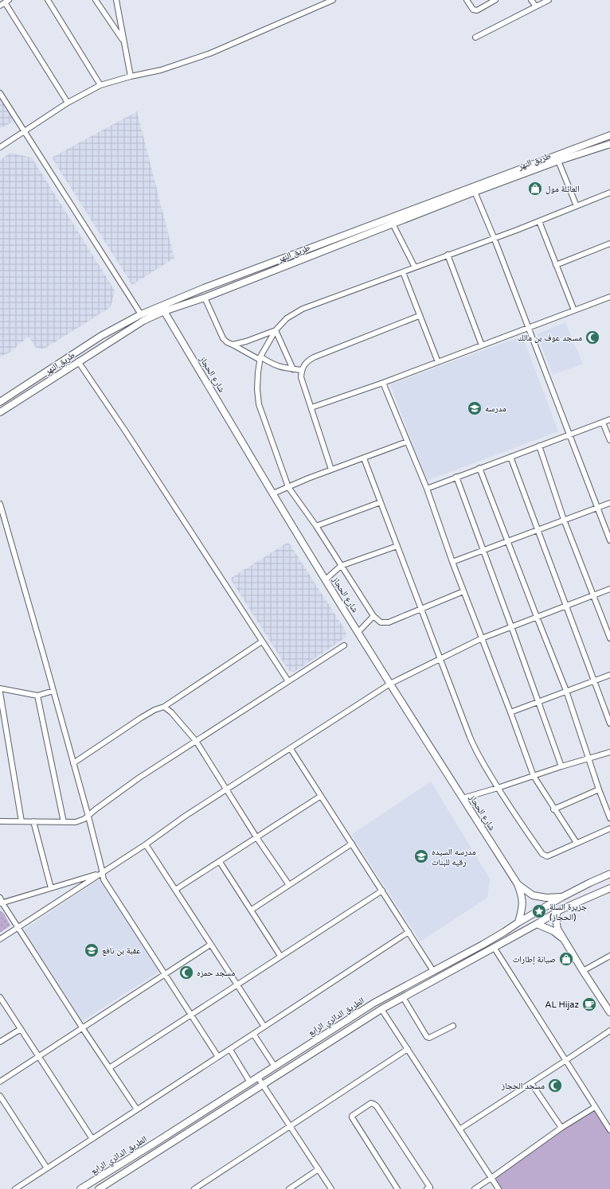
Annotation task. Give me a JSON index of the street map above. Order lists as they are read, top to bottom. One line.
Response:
{"streets":{"main road":["طريق النهر","شارع الحجاز","الطريق الدائري الرابع"]},"crossings":[["طريق النهر","شارع الحجاز"],["شارع الحجاز","الطريق الدائري الرابع"]],"places":{"shop":["العائلة مول","صيانة إطارات"],"mosque":["مسجد عوف بن مالك","مسجد حمزه","مسجد الحجاز"],"school or university":["مدرسه","مدرسه السيده رقيه للبنات","عقبة بن نافع"],"place":["جزيرة السلة (الحجاز)"],"cafe":["AL Hijaz"]}}
